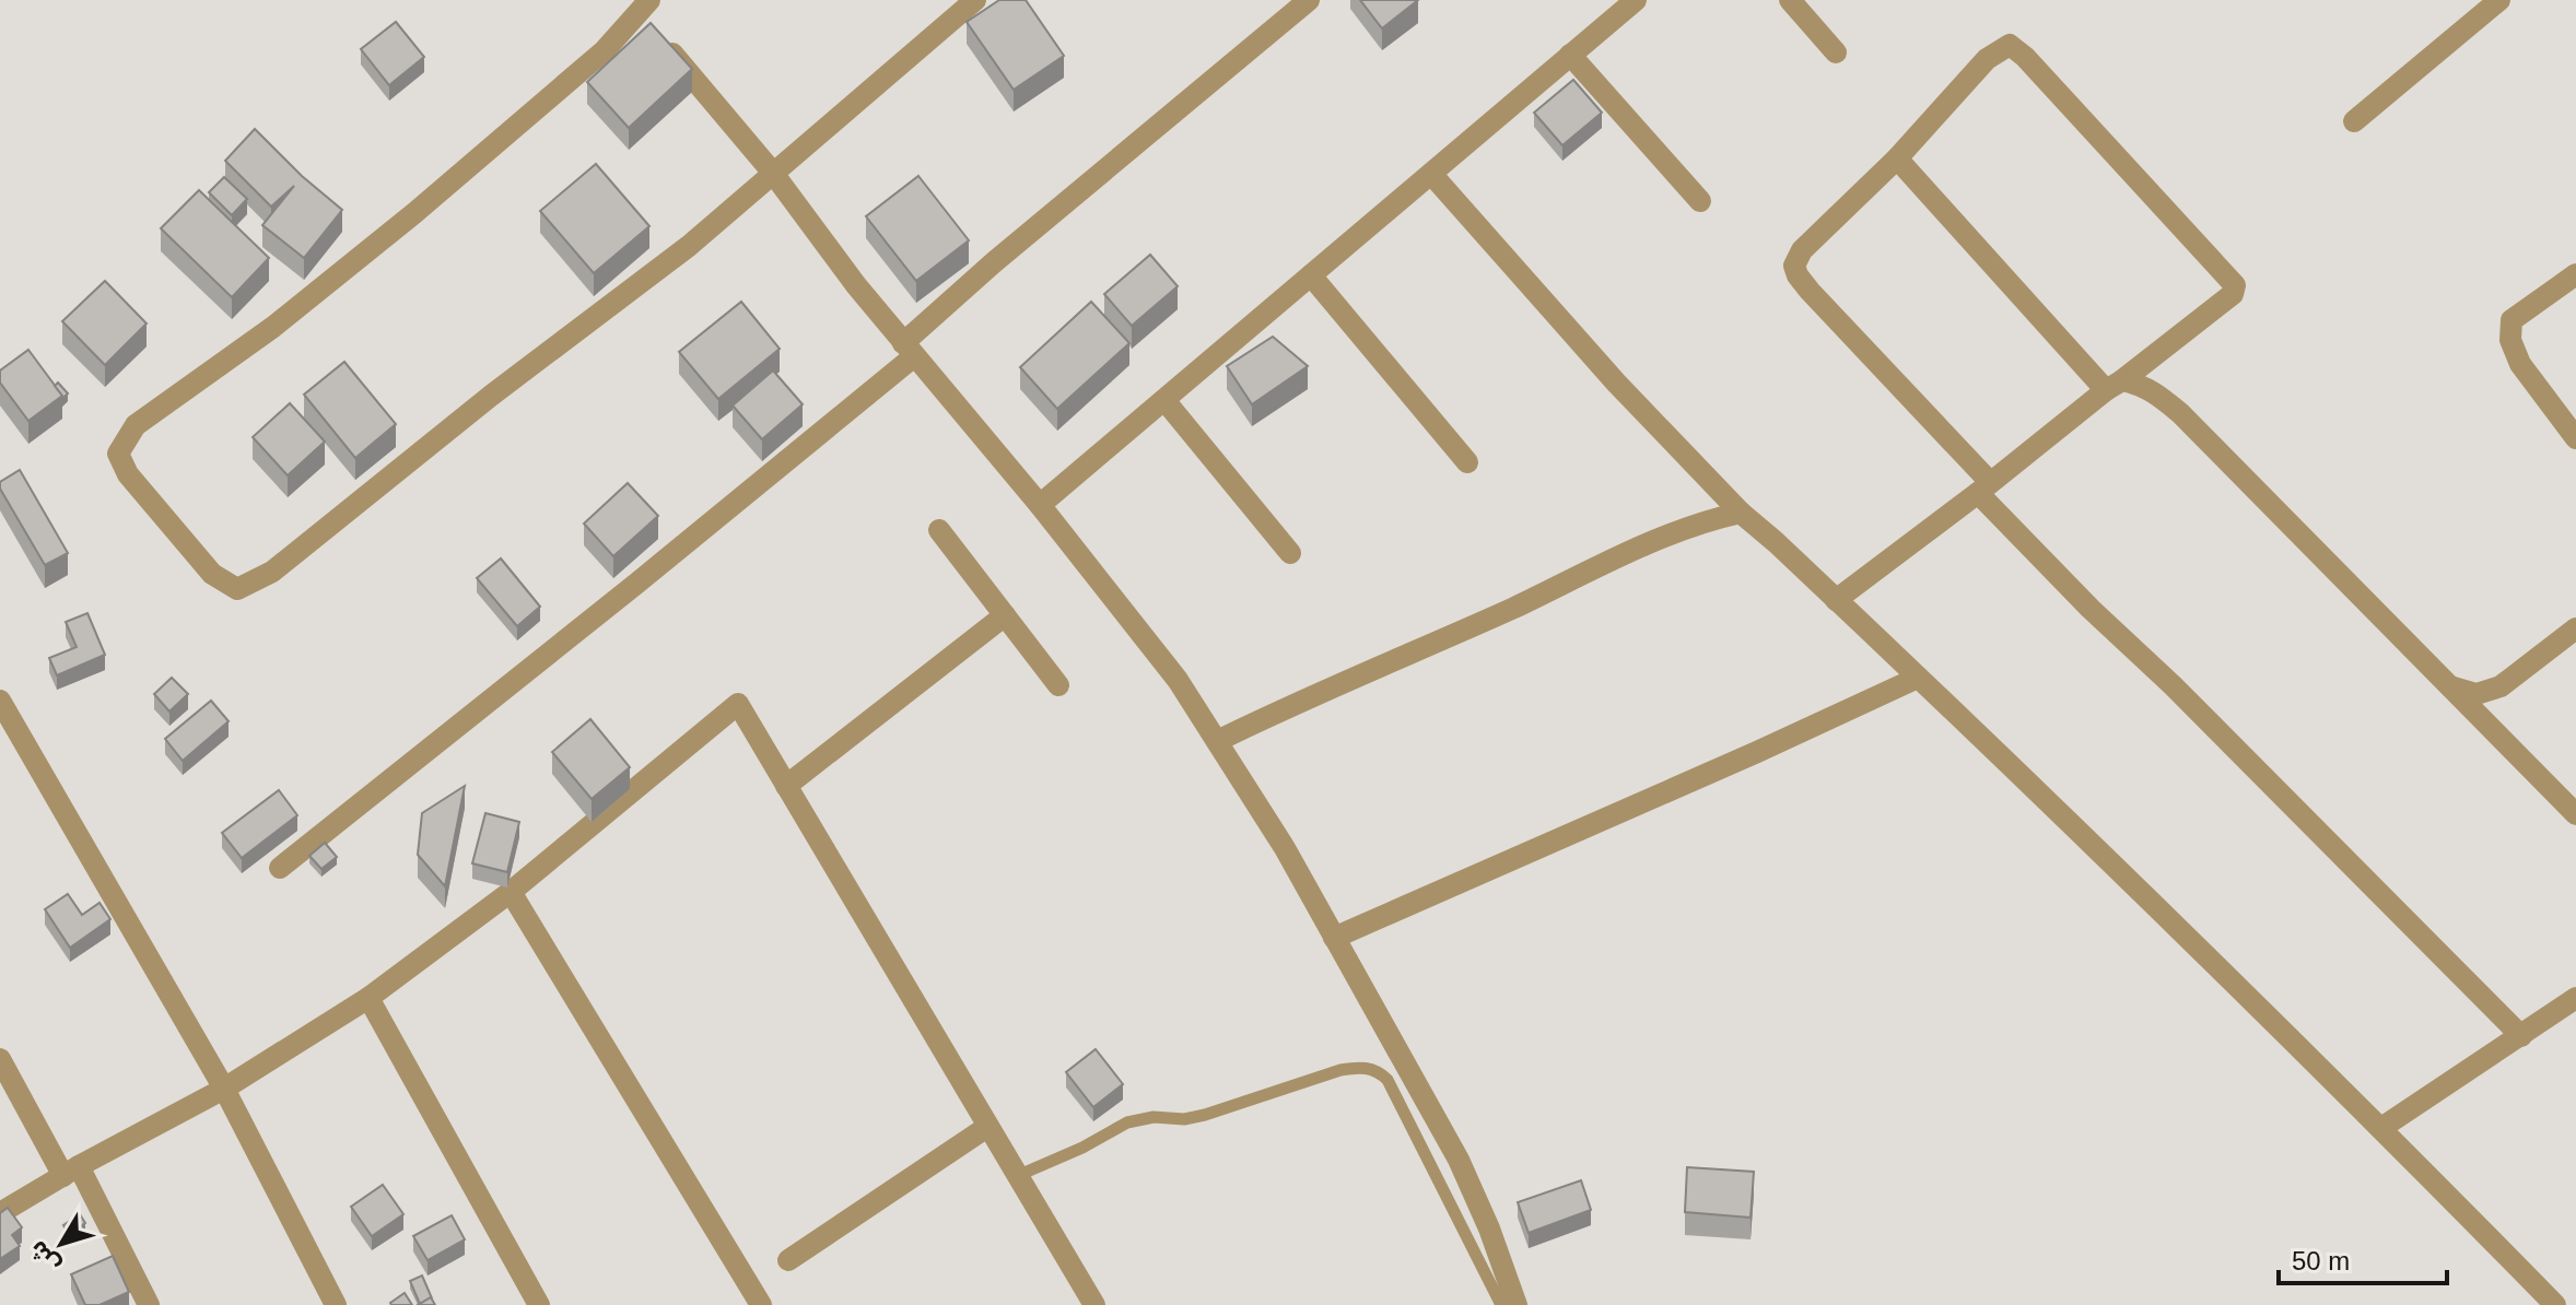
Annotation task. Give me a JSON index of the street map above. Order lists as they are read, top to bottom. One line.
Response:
{"scale_bar":"50 m","north":"bottom left"}
